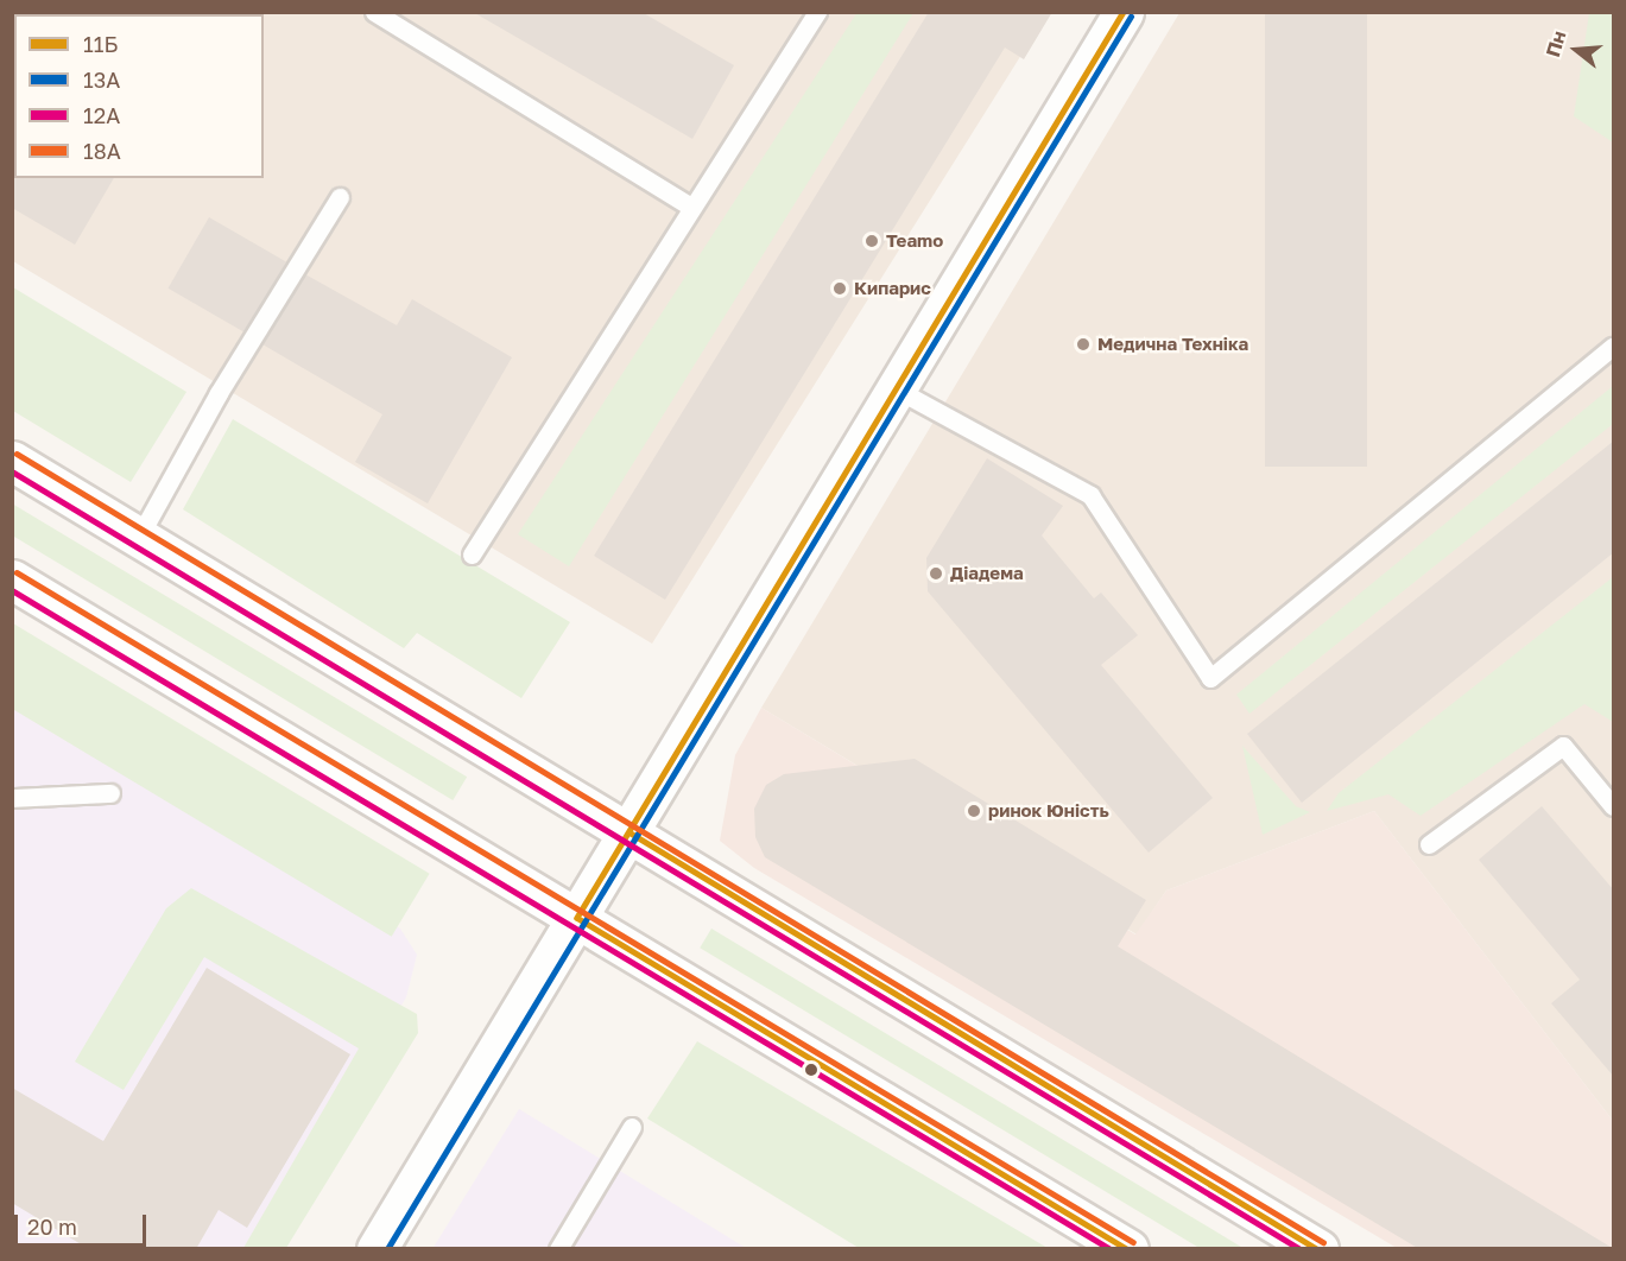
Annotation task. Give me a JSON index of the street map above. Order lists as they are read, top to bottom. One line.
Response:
{"places":["Teamo","Кипарис","Медична Техніка","Діадема","ринок Юність"],"lines":["transit line 11Б","transit line 13А","transit line 18А","transit line 12А"],"legend":["11Б","13А","12А","18А"],"scale_bar":"20 m","north":"left"}
